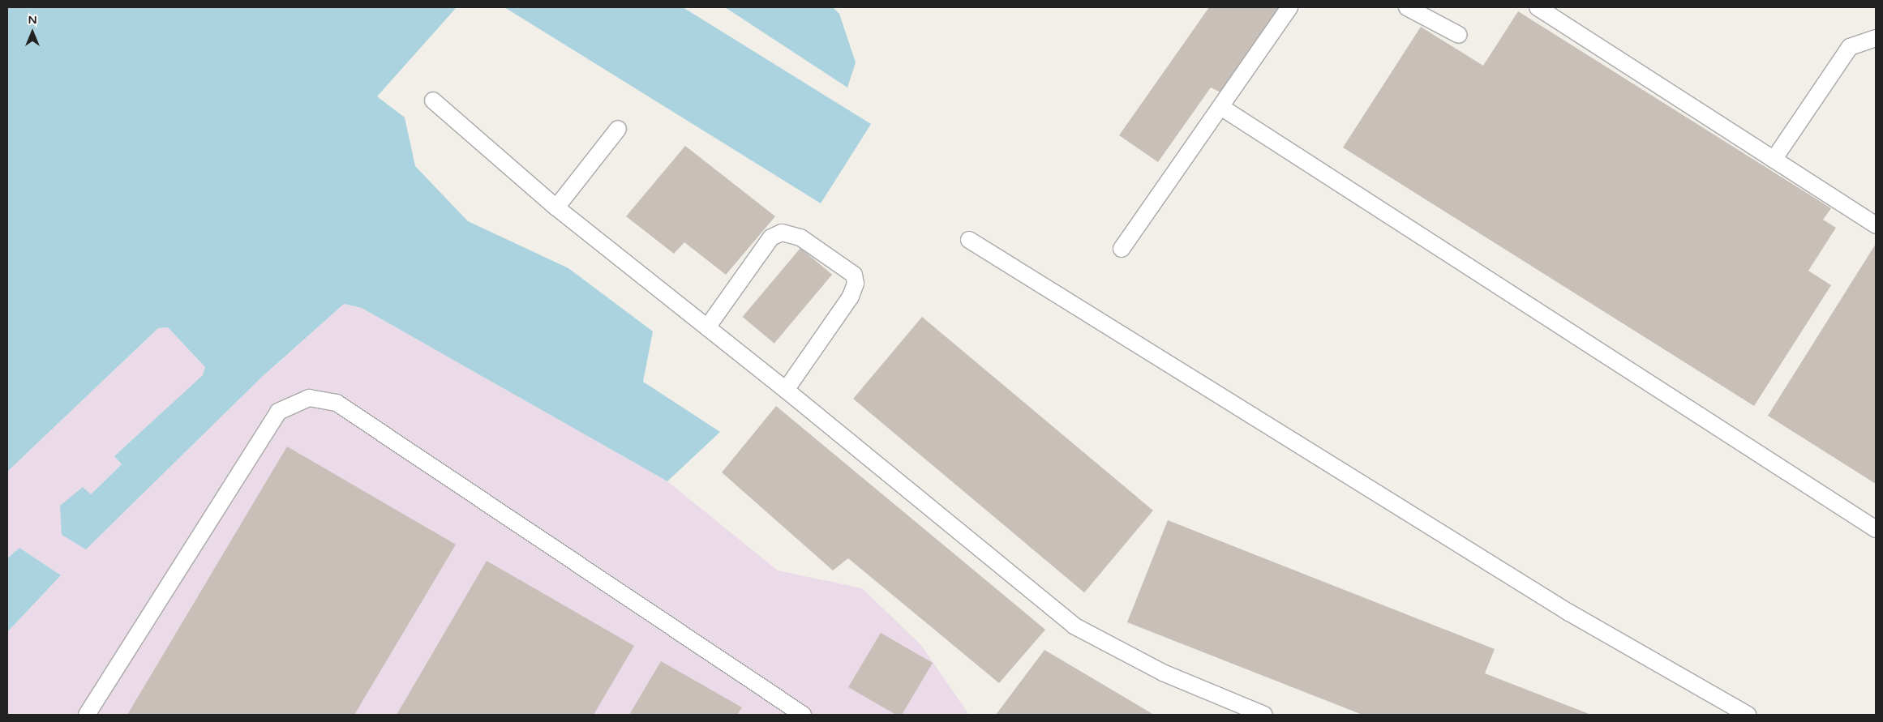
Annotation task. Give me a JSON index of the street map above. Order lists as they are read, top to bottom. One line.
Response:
{"north":"top"}
